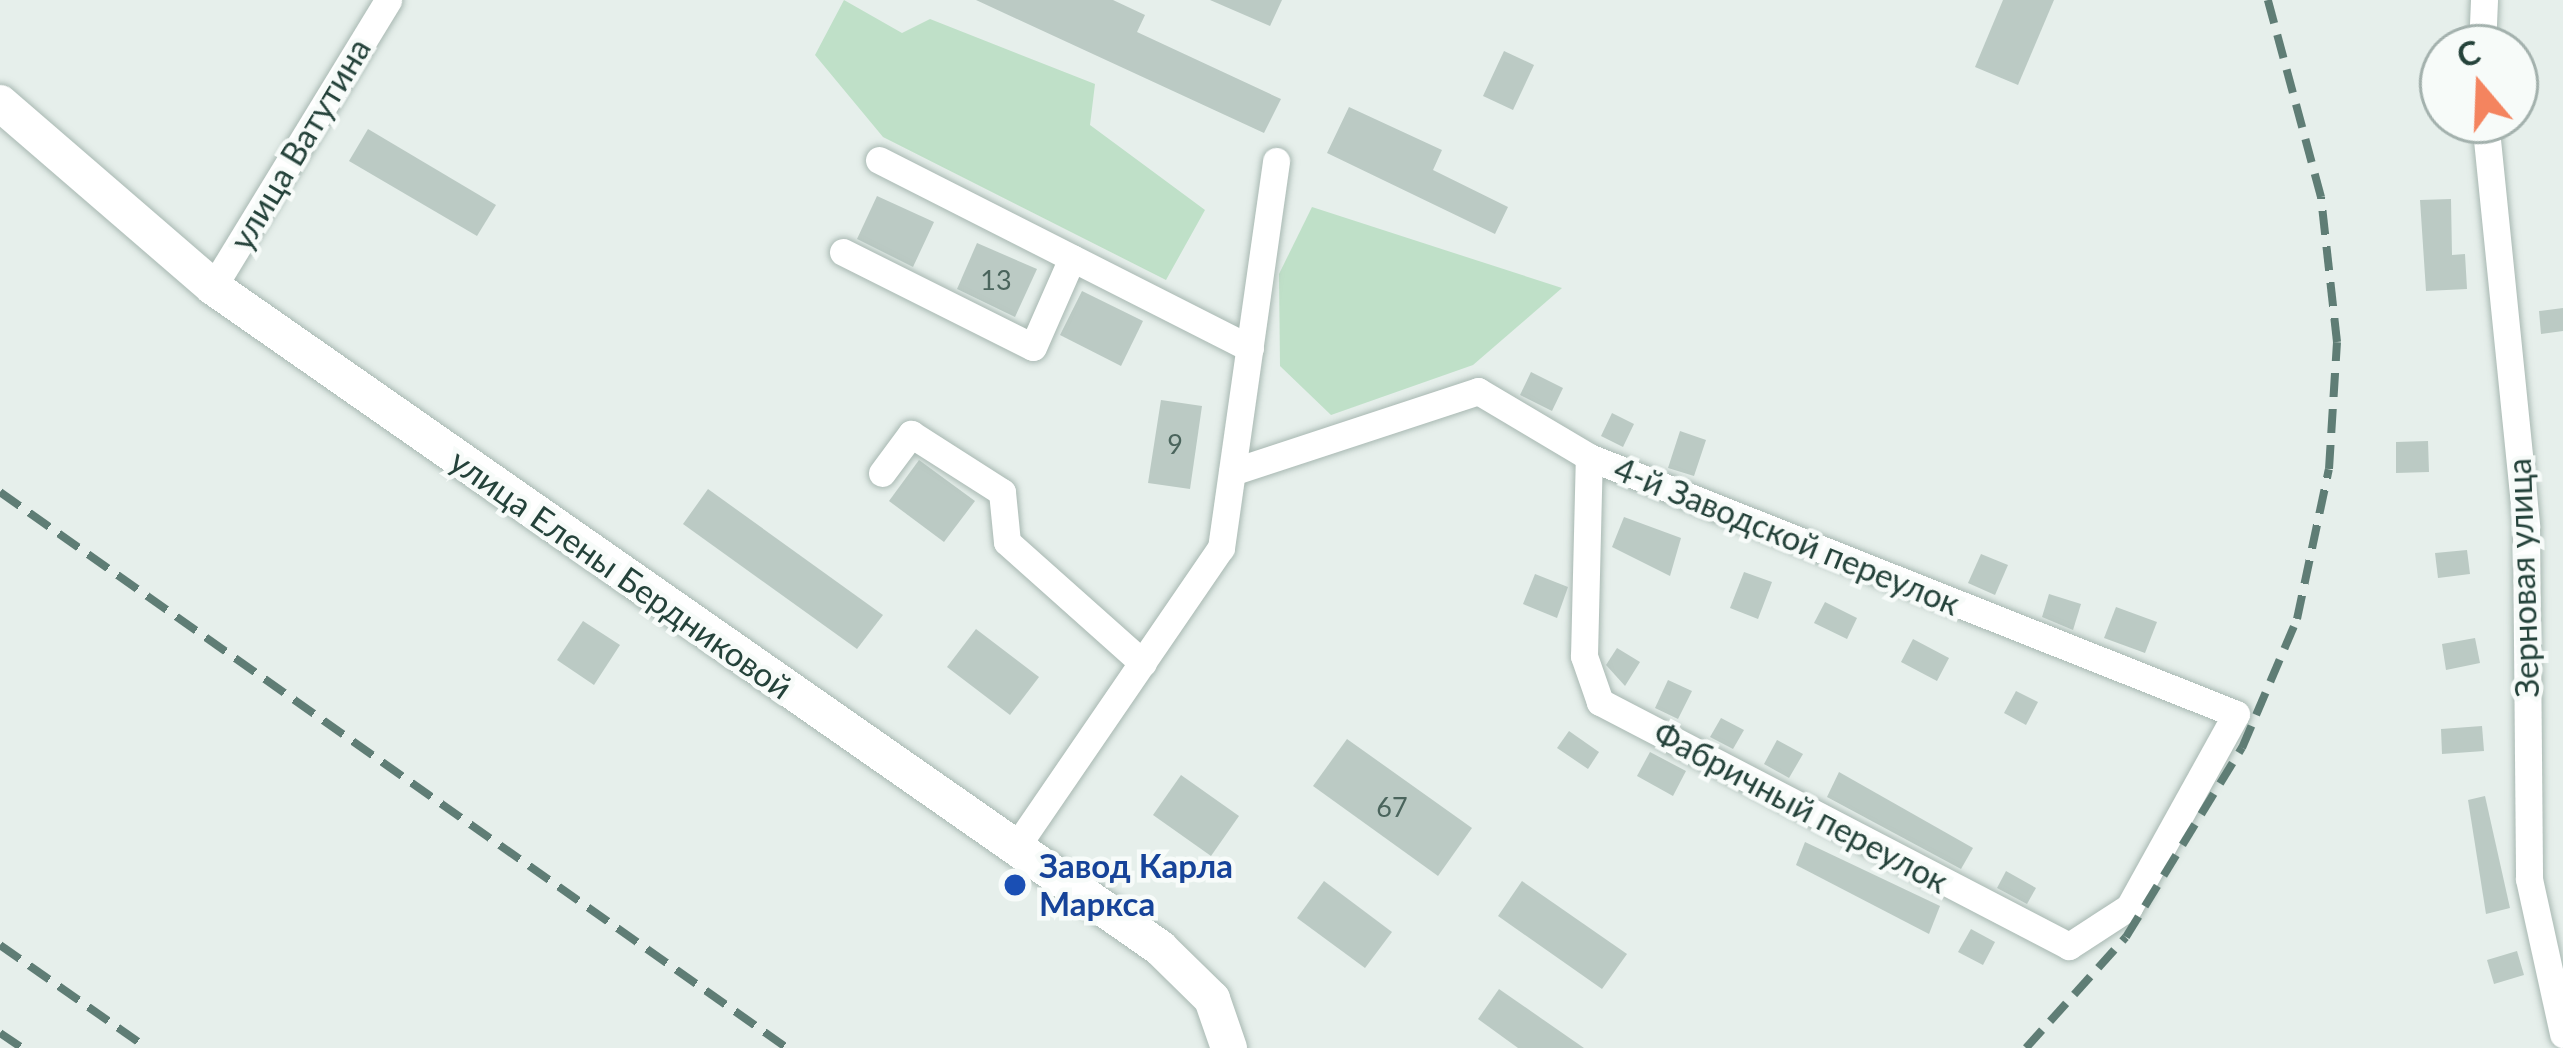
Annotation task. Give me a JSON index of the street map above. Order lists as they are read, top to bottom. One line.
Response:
{"streets":{"street":["улица Ватутина","4-й Заводской переулок","улица Елены Бердниковой","Зерновая улица","Фабричный переулок"]},"crossings":[["улица Ватутина","улица Елены Бердниковой"],["4-й Заводской переулок","Фабричный переулок"]],"places":["Завод Карла Маркса"],"house_numbers":["13","9","67"],"north":"top"}
